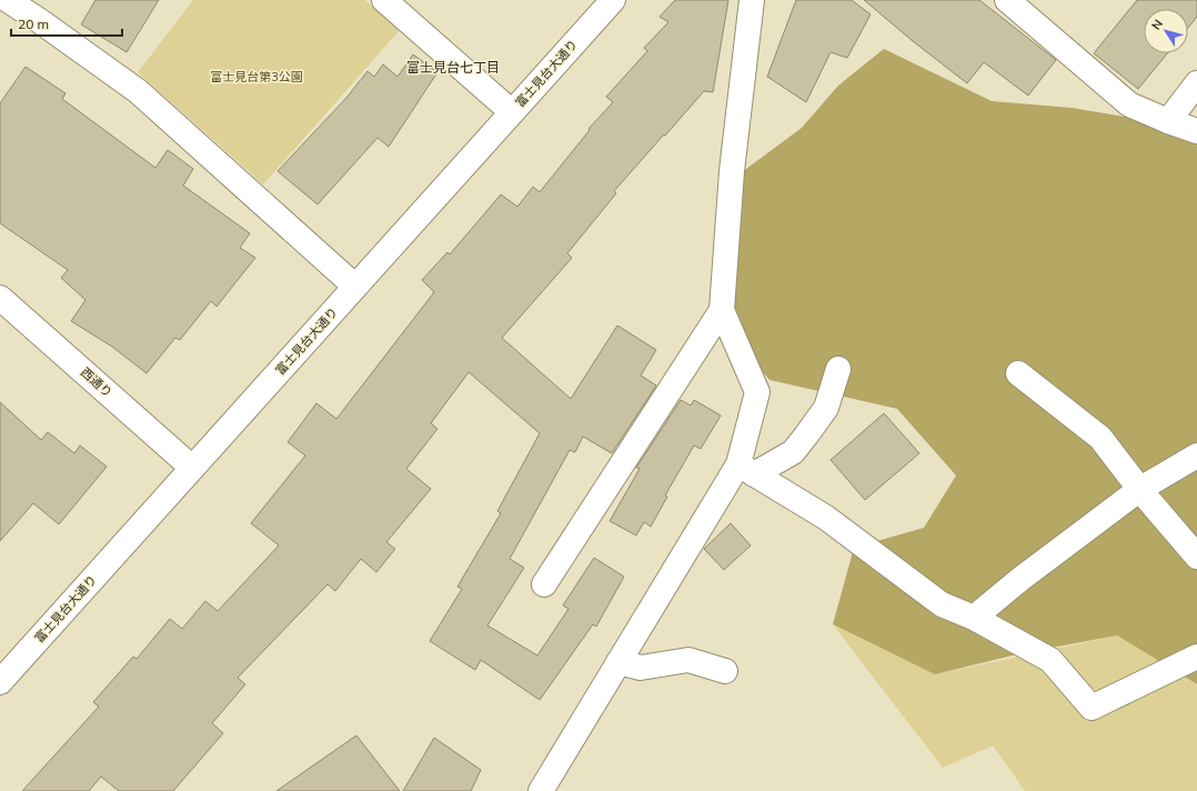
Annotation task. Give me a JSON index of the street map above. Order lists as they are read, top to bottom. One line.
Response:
{"streets":{"street":["富士見台大通り","西通り"]},"crossings":[["富士見台大通り","西通り"]],"districts":["富士見台七丁目"],"parks":["富士見台第3公園"],"scale_bar":"20 m","north":"top left"}
